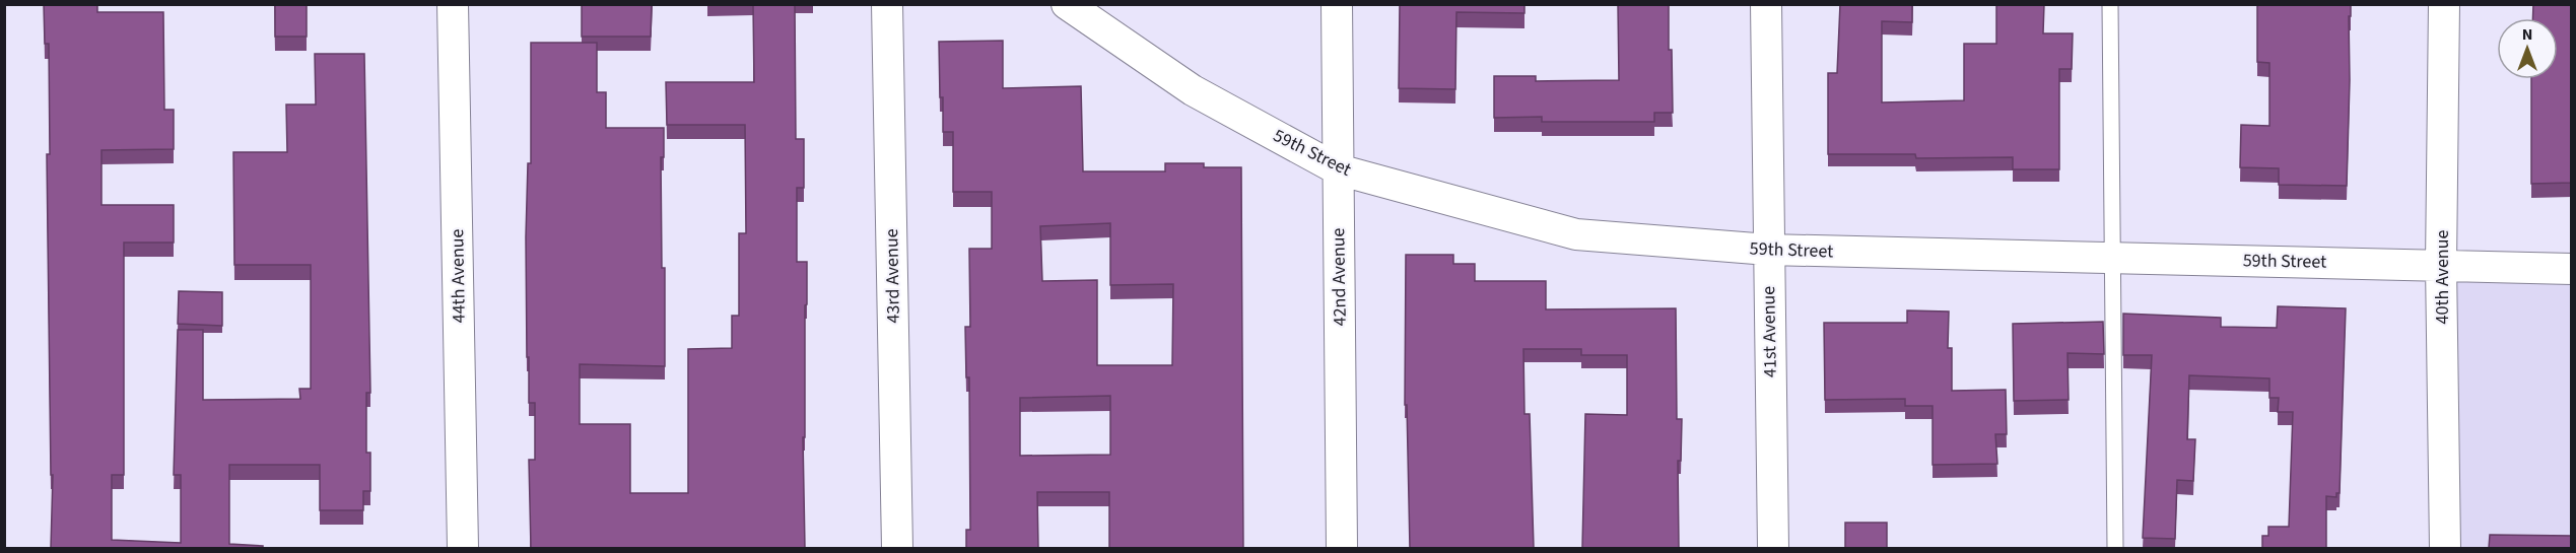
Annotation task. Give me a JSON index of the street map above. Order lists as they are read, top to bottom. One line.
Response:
{"streets":{"street":["59th Street","44th Avenue","43rd Avenue","42nd Avenue","40th Avenue","41st Avenue"]},"crossings":[["59th Street","42nd Avenue"],["59th Street","40th Avenue"],["59th Street","41st Avenue"]],"north":"top"}
